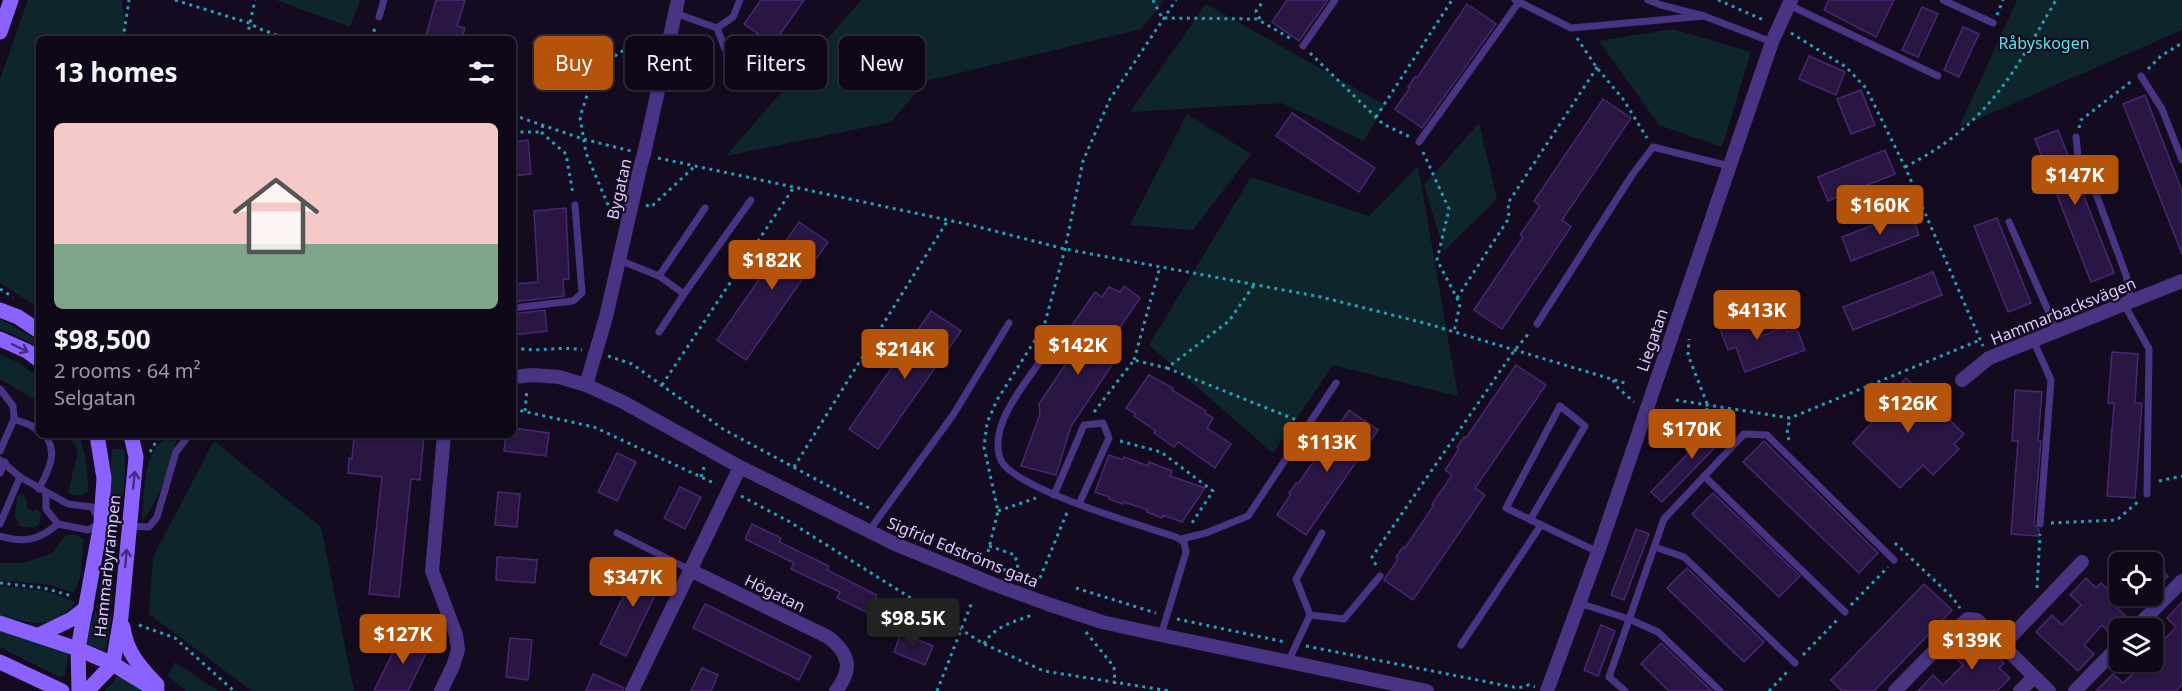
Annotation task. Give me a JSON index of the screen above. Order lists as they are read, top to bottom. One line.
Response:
{"streets":{"main road":["Hammarbyrampen"],"street":["Bygatan","Hammarbacksvägen","Liegatan","Sigfrid Edströms gata","Högatan"]},"crossings":[["Bygatan","Sigfrid Edströms gata"]],"parks":["Råbyskogen"],"page":{"chip":["Buy","Rent","Filters","New"],"heading":"13 homes","list":[{"name":"$98,500","note":"2 rooms · 64 m² · Selgatan"}],"price":["$147K","$160K","$182K","$413K","$142K","$214K","$126K","$170K","$113K","$347K","$98.5K","$127K","$139K"]}}
